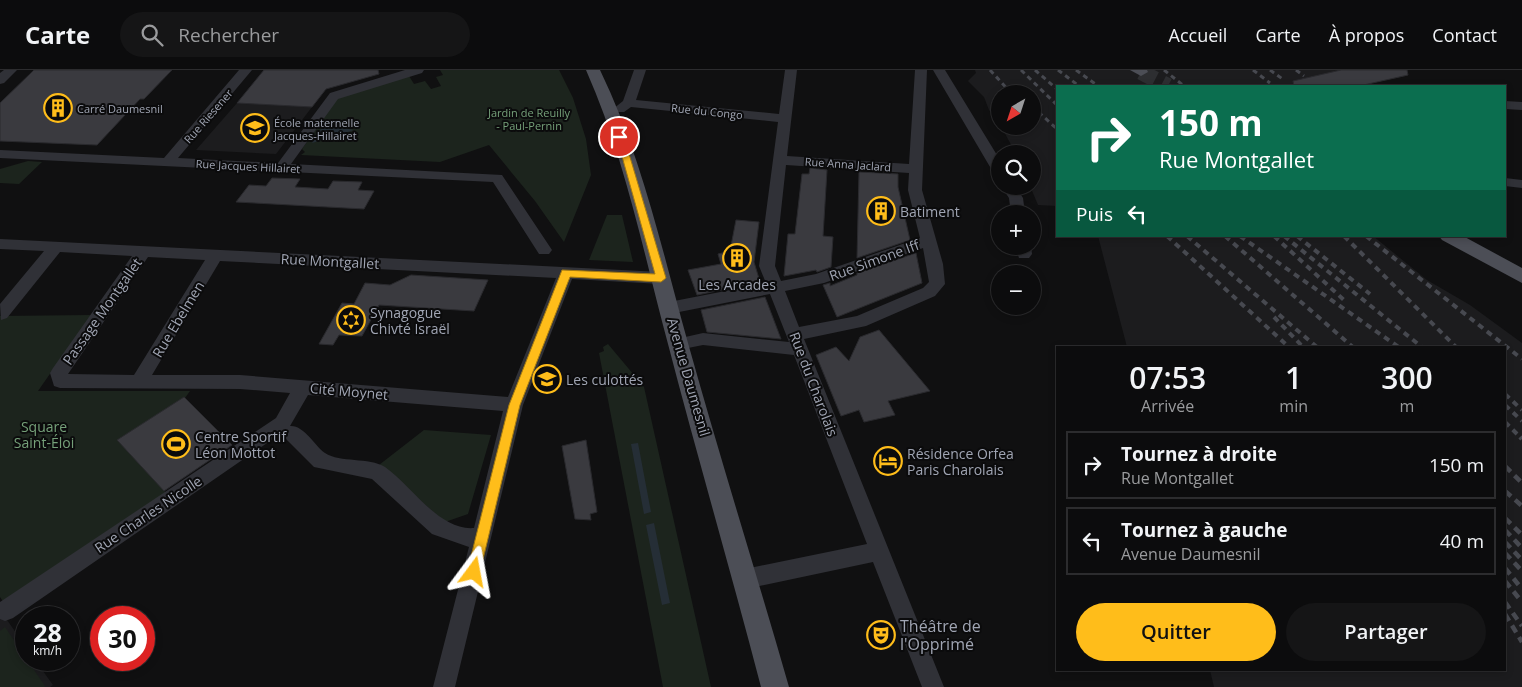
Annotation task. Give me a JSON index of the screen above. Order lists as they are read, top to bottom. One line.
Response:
{"streets":{"main road":["Avenue Daumesnil"],"street":["Rue du Congo","Rue Riesener","Rue Anna Jaclard","Rue Jacques Hillairet","Rue Simone Iff","Rue Montgallet","Passage Montgallet","Rue Ebelmen","Rue du Charolais","Cité Moynet","Rue Charles Nicolle"]},"crossings":[["Rue du Congo","Rue du Charolais"],["Rue Riesener","Rue Jacques Hillairet"],["Rue Anna Jaclard","Rue du Charolais"],["Rue Simone Iff","Avenue Daumesnil"],["Rue Simone Iff","Rue du Charolais"],["Rue Montgallet","Passage Montgallet"],["Rue Montgallet","Rue Ebelmen"],["Rue Montgallet","Avenue Daumesnil"],["Passage Montgallet","Cité Moynet"],["Rue Ebelmen","Cité Moynet"],["Cité Moynet","Rue Charles Nicolle"]],"parks":["Jardin de Reuilly - Paul-Pernin","Square Saint-Éloi"],"places":{"building":["Carré Daumesnil","Batiment","Les Arcades"],"school or university":["École maternelle Jacques-Hillairet","Les culottés"],"synagogue":["Synagogue Chivté Israël"],"sports":["Centre Sportif Léon Mottot"],"hotel":["Résidence Orfea Paris Charolais"],"theatre":["Théâtre de l'Opprimé"]},"north":"bottom left","page":{"header":"Carte","search":"Rechercher","nav":["Accueil","Carte","À propos","Contact"],"map_buttons":["+","−"],"turn":["150 m","Rue Montgallet"],"then":"Puis","eta":["07:53","Arrivée","1","min","300","m"],"list":[{"name":"Tournez à droite","note":"Rue Montgallet","value":"150 m"},{"name":"Tournez à gauche","note":"Avenue Daumesnil","value":"40 m"}],"buttons":["Quitter","Partager"],"speed":"28 km/h","limit":"30"}}
